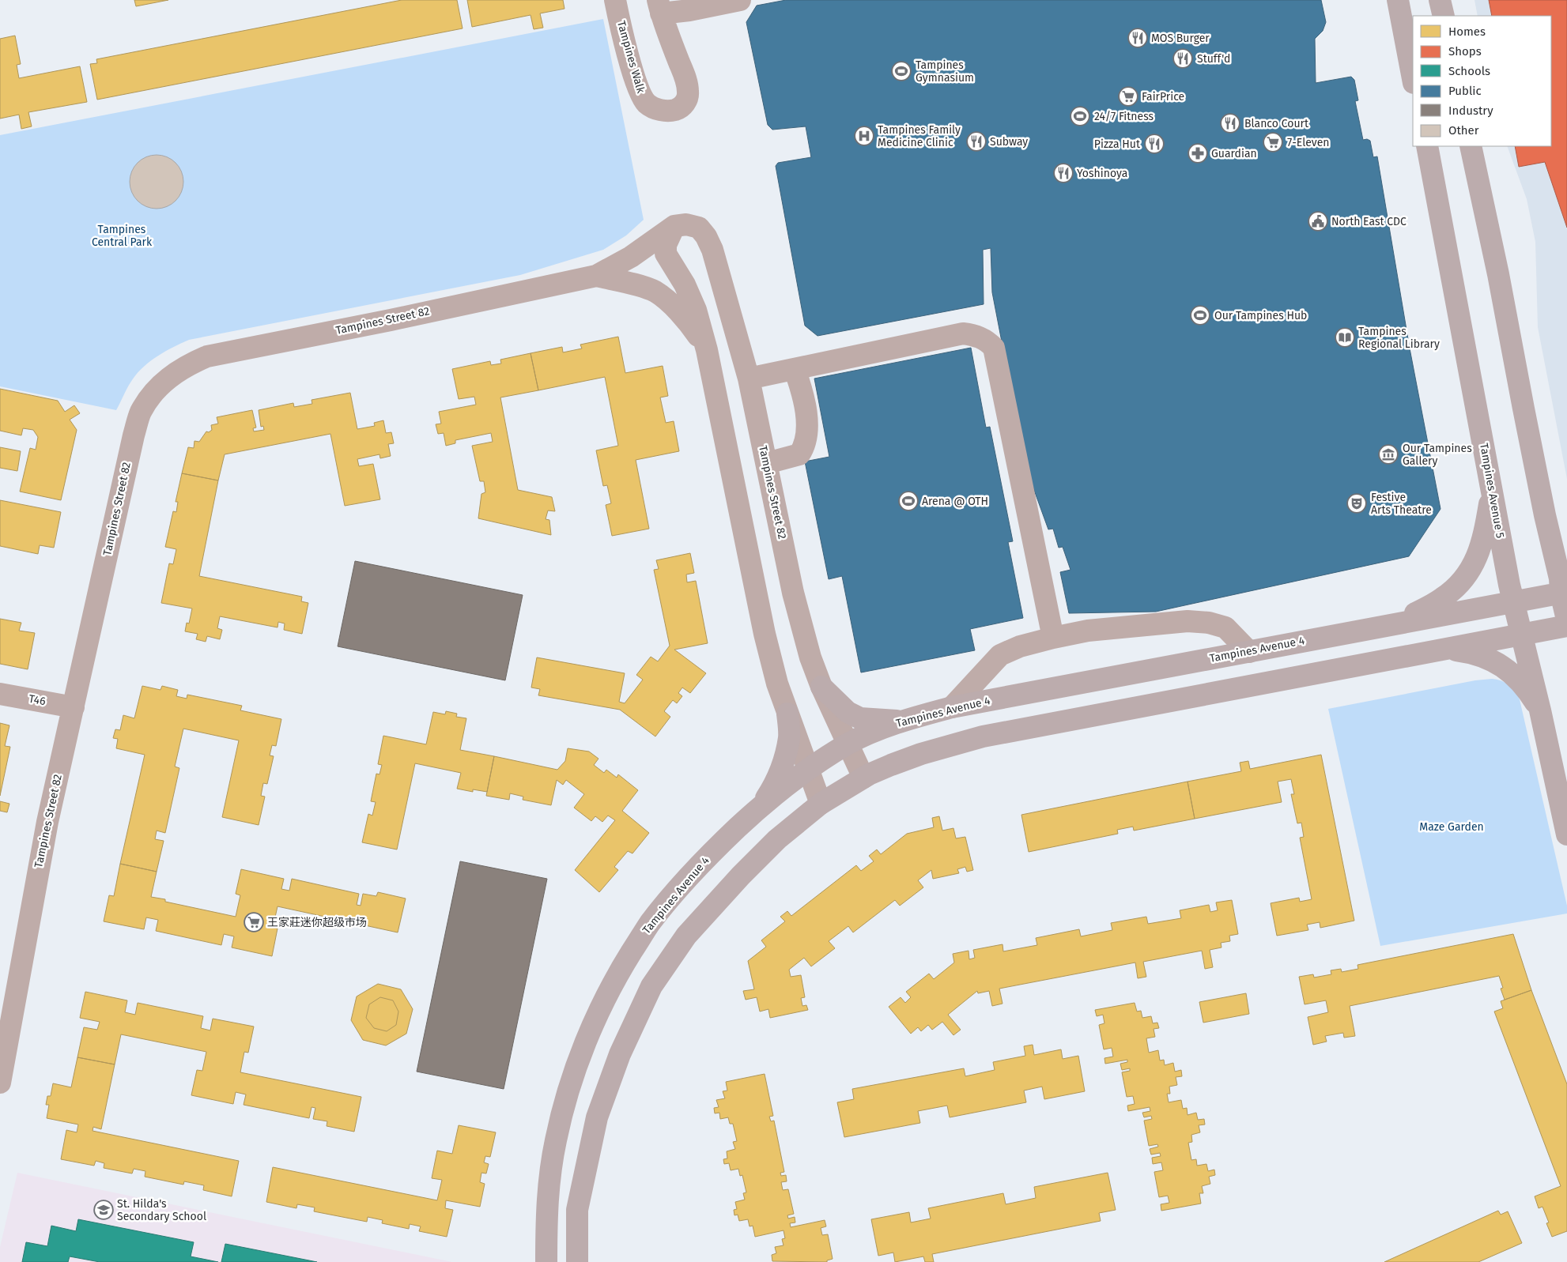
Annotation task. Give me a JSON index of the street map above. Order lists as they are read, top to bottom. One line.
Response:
{"streets":{"main road":["Tampines Avenue 5","Tampines Avenue 4"],"street":["Tampines Walk","Tampines Street 82","T46"]},"crossings":[["Tampines Street 82","Tampines Avenue 4"],["Tampines Street 82","T46"],["Tampines Avenue 5","Tampines Avenue 4"]],"parks":["Tampines Central Park","Maze Garden"],"places":{"restaurant":["MOS Burger","Stuff'd","Blanco Court","Subway","Pizza Hut","Yoshinoya"],"sports":["Tampines Gymnasium","24/7 Fitness","Our Tampines Hub","Arena @ OTH"],"supermarket":["FairPrice","7-Eleven","王家莊迷你超级市场"],"hospital":["Tampines Family Medicine Clinic"],"pharmacy":["Guardian"],"public building":["North East CDC"],"library":["Tampines Regional Library"],"museum":["Our Tampines Gallery"],"theatre":["Festive Arts Theatre"],"school or university":["St. Hilda's Secondary School"]},"legend":["Homes","Shops","Schools","Public","Industry","Other"]}
